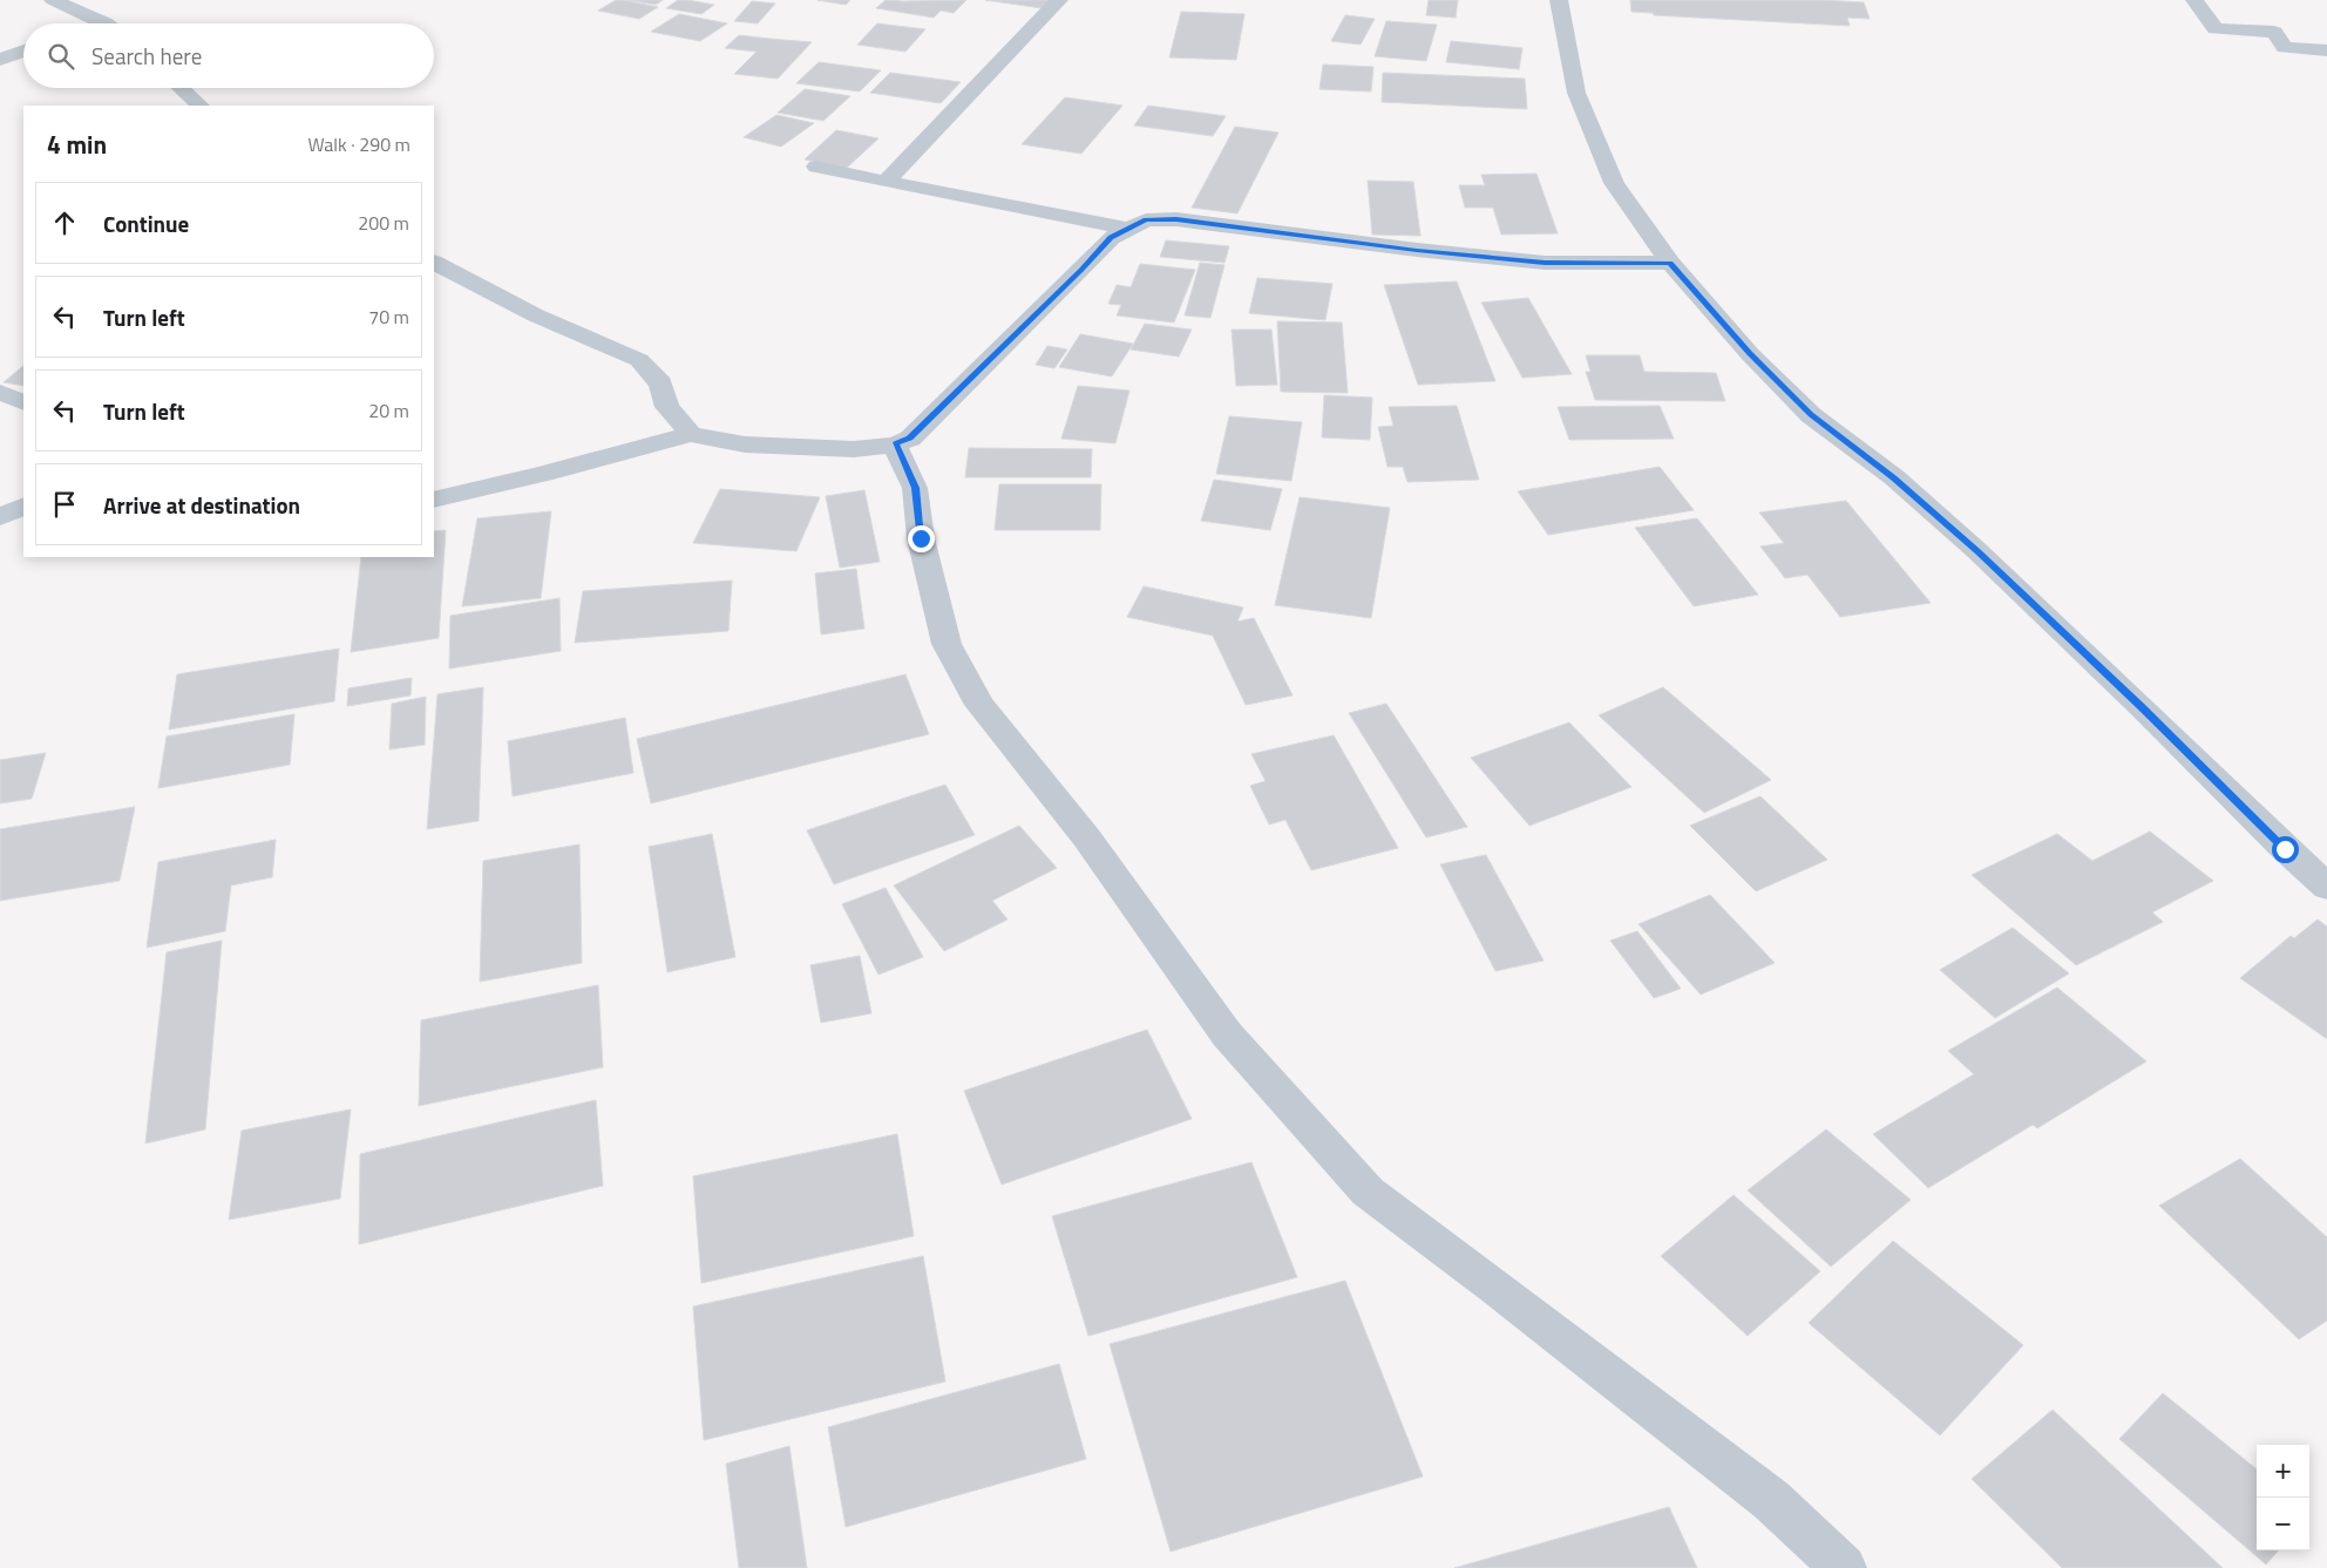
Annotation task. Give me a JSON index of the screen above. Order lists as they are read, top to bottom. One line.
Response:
{"page":{"search":"Search here","heading":["4 min","Walk · 290 m"],"list":[["Continue","200 m"],["Turn left","70 m"],["Turn left","20 m"],"Arrive at destination"],"map_buttons":["+","−"]}}
